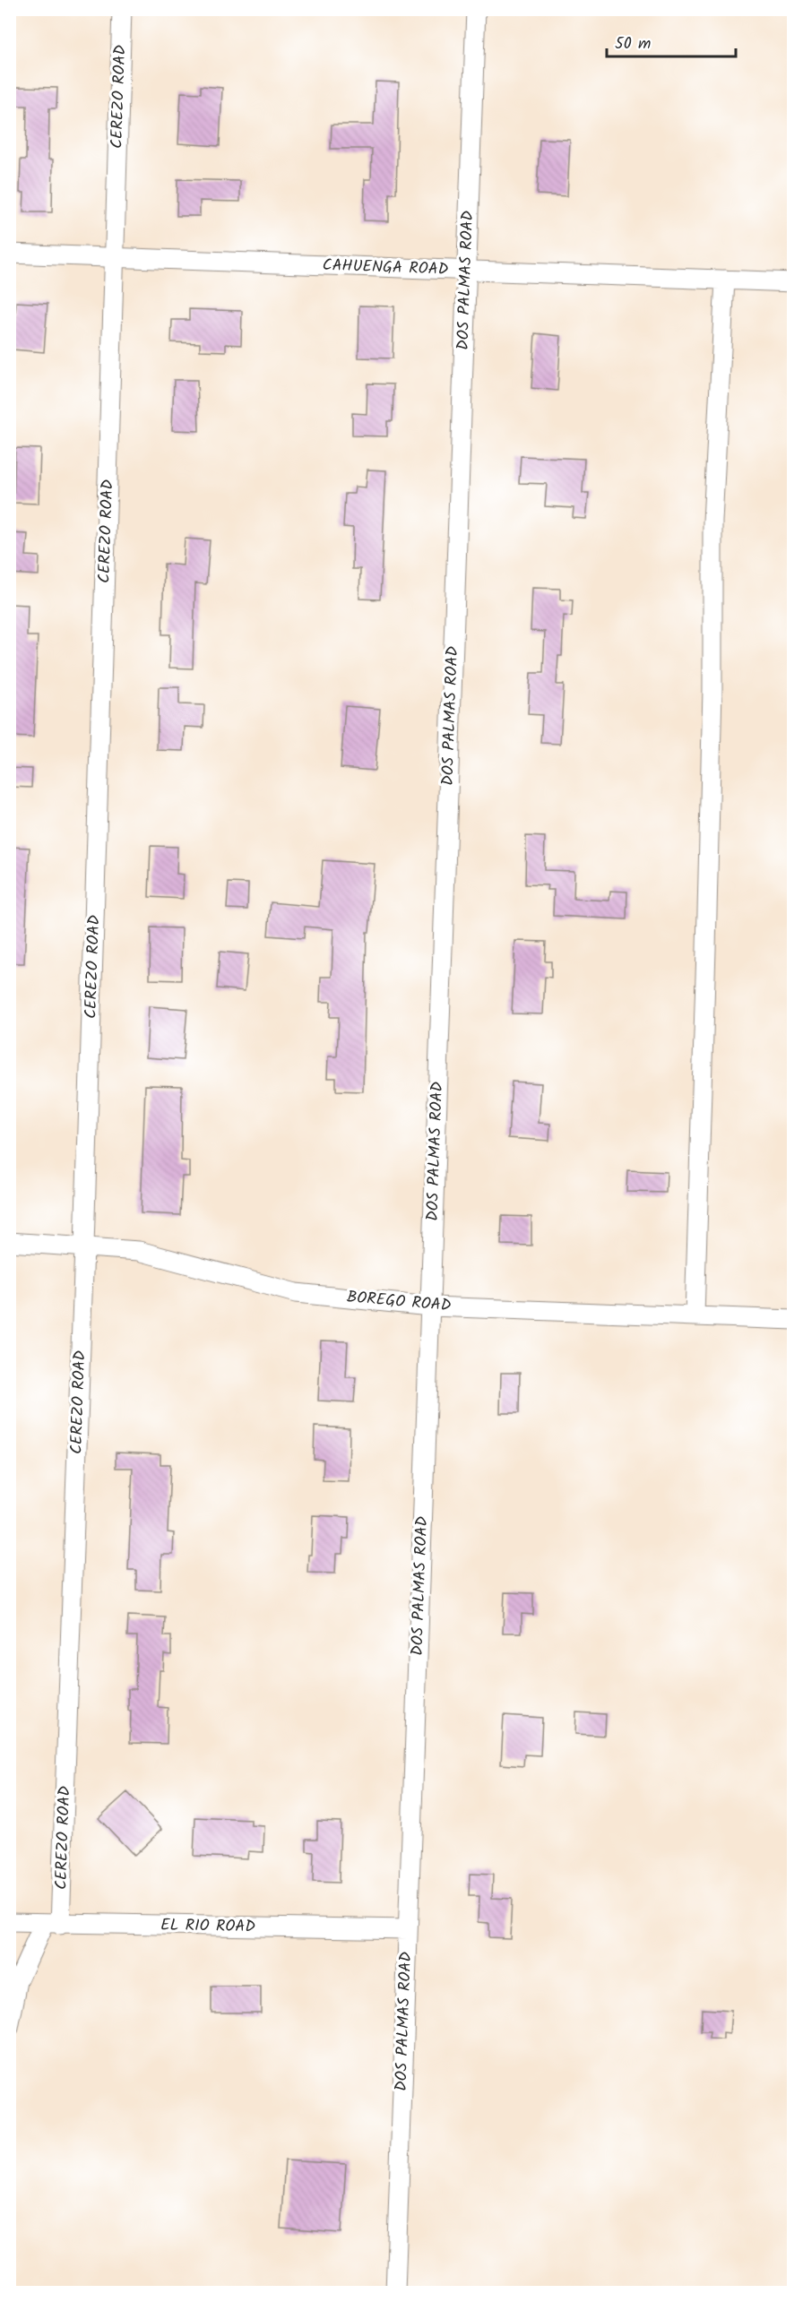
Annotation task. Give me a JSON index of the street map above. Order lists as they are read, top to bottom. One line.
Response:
{"streets":{"street":["CEREZO ROAD","CAHUENGA ROAD","DOS PALMAS ROAD","BOREGO ROAD","EL RIO ROAD"]},"crossings":[["CEREZO ROAD","CAHUENGA ROAD"],["CEREZO ROAD","BOREGO ROAD"],["CEREZO ROAD","EL RIO ROAD"],["CAHUENGA ROAD","DOS PALMAS ROAD"],["DOS PALMAS ROAD","BOREGO ROAD"],["DOS PALMAS ROAD","EL RIO ROAD"]],"scale_bar":"50 m"}
